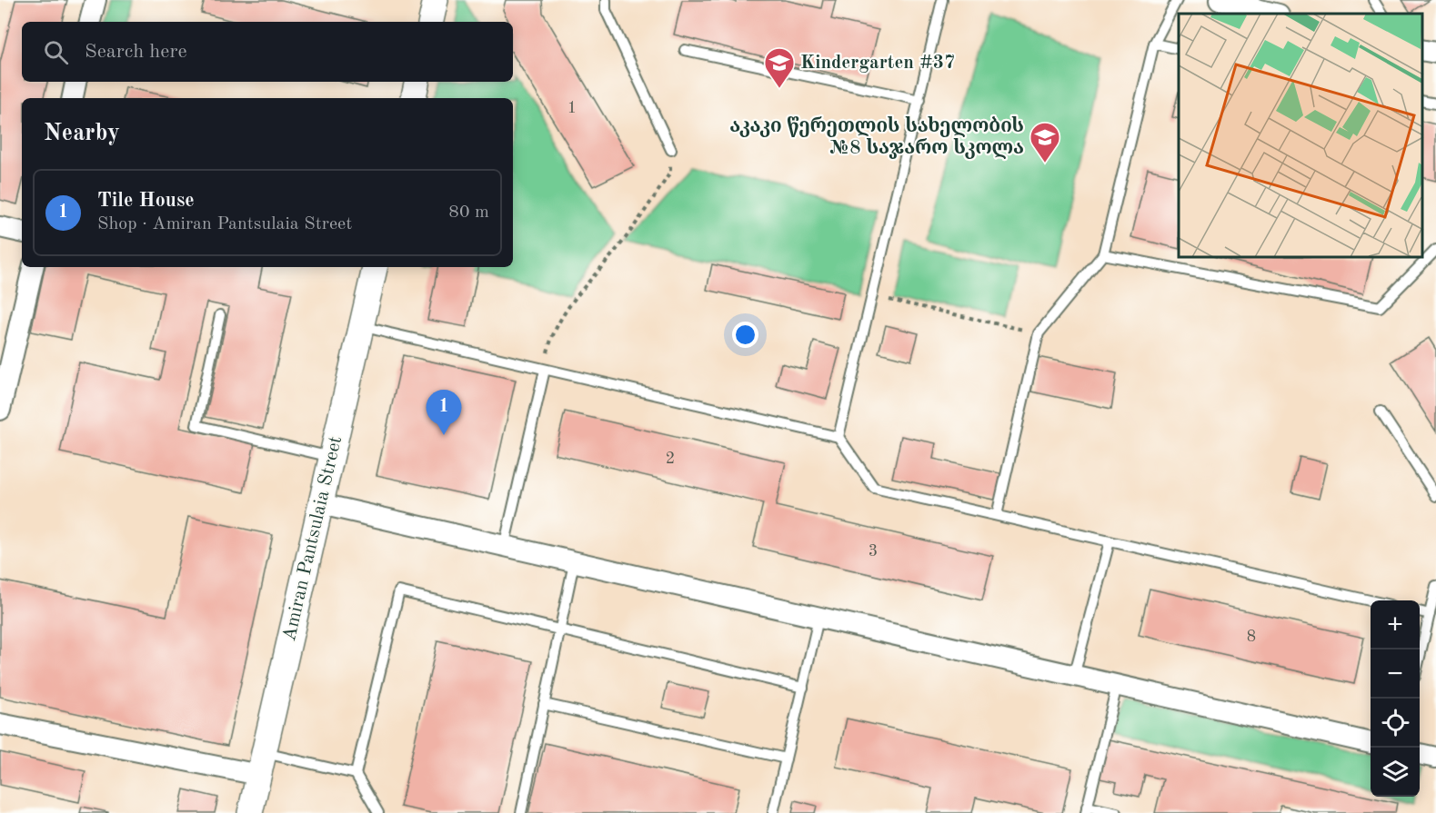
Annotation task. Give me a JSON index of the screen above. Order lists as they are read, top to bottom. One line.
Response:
{"streets":{"street":["Amiran Pantsulaia Street"]},"places":{"school or university":["Kindergarten #37","აკაკი წერეთლის სახელობის №8 საჯარო სკოლა"]},"house_numbers":["1","2","3","8"],"page":{"search":"Search here","heading":"Nearby","list":[{"mark":"1","name":"Tile House","note":"Shop · Amiran Pantsulaia Street","value":"80 m"}],"pins":"1","map_buttons":["+","−"]}}
